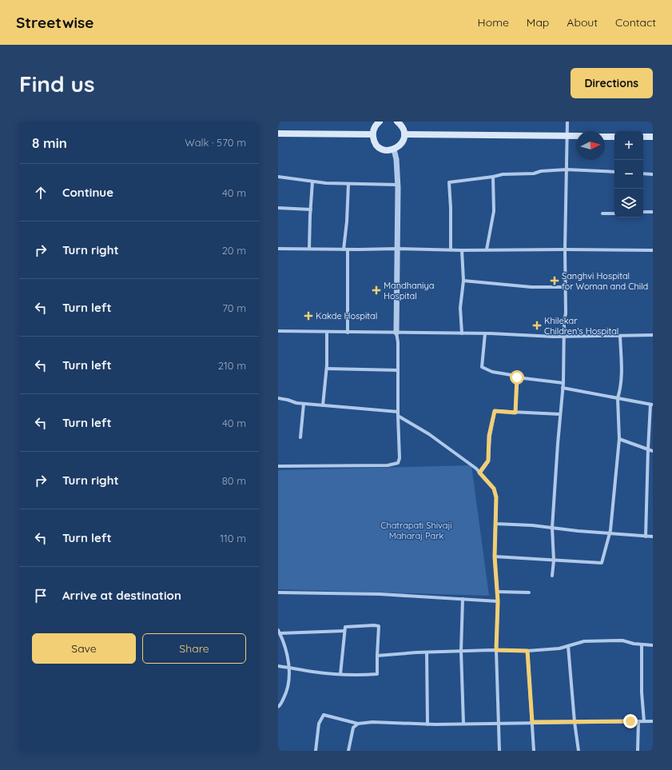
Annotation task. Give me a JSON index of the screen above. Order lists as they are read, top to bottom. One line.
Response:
{"parks":["Chatrapati Shivaji Maharaj Park"],"places":{"health":["Sanghvi Hospital for Woman and Child","Mandhaniya Hospital","Kakde Hospital","Khilekar Children's Hospital"]},"north":"right","page":{"header":"Streetwise","nav":["Home","Map","About","Contact"],"buttons":["Directions",["Save","Share"]],"title":"Find us","heading":["8 min","Walk · 570 m"],"map_buttons":["+","−"],"list":[["Continue","40 m"],["Turn right","20 m"],["Turn left","70 m"],["Turn left","210 m"],["Turn left","40 m"],["Turn right","80 m"],["Turn left","110 m"],"Arrive at destination"]}}
